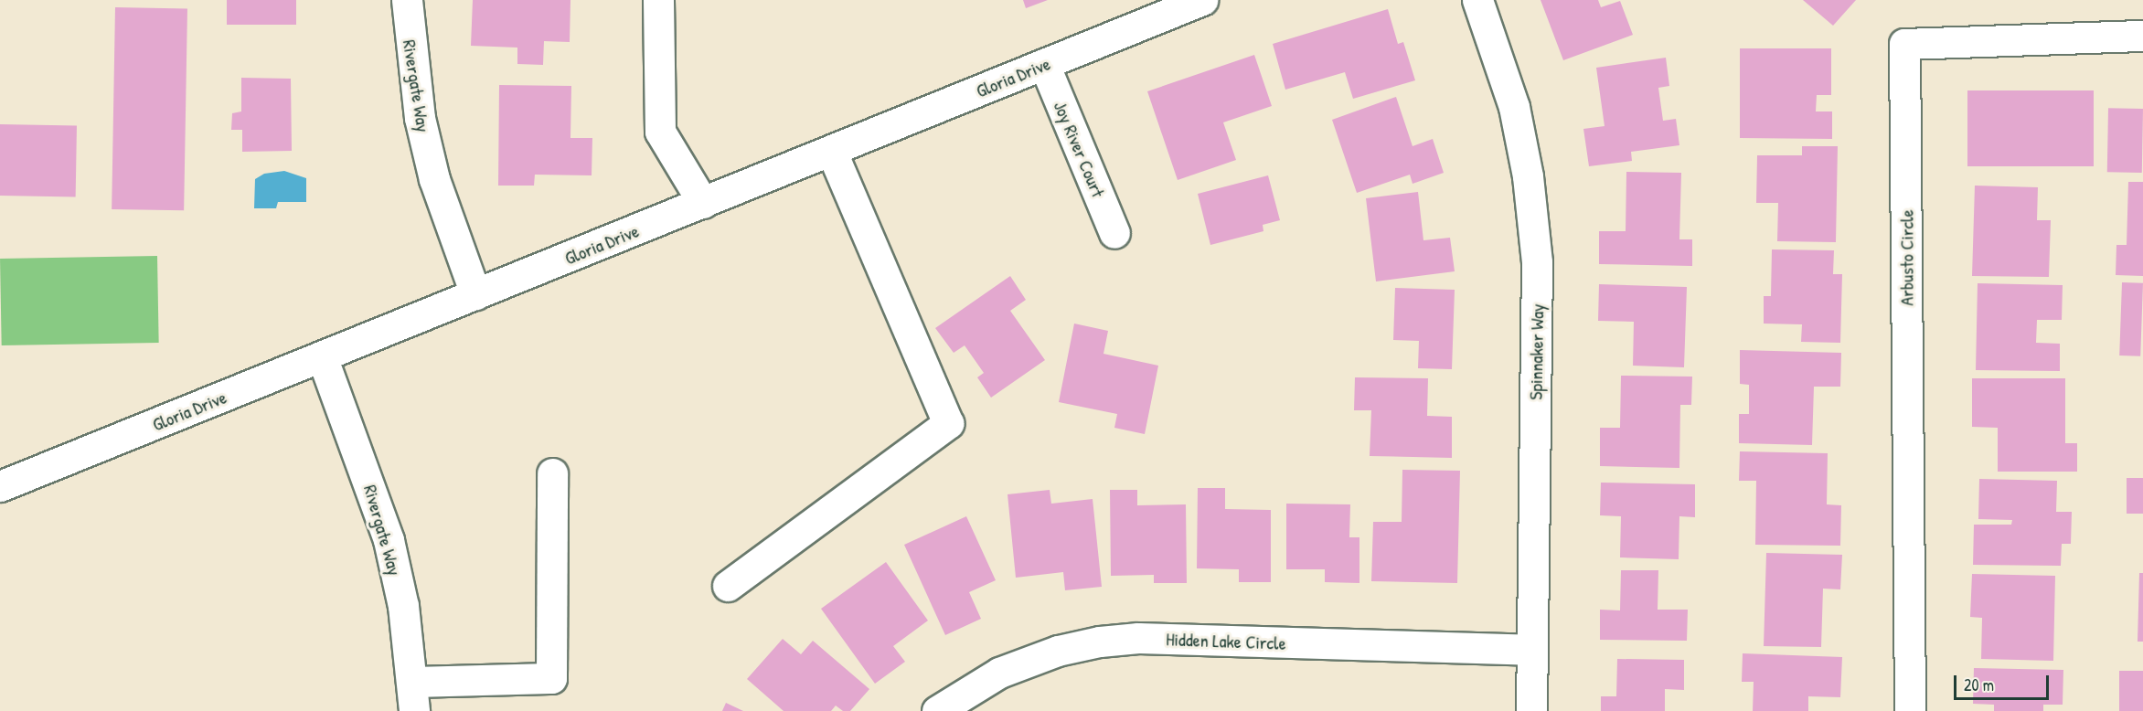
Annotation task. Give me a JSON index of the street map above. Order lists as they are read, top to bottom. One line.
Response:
{"streets":{"street":["Gloria Drive","Rivergate Way","Joy River Court","Arbusto Circle","Spinnaker Way","Hidden Lake Circle"]},"crossings":[["Gloria Drive","Rivergate Way"],["Gloria Drive","Joy River Court"],["Spinnaker Way","Hidden Lake Circle"]],"scale_bar":"20 m"}
